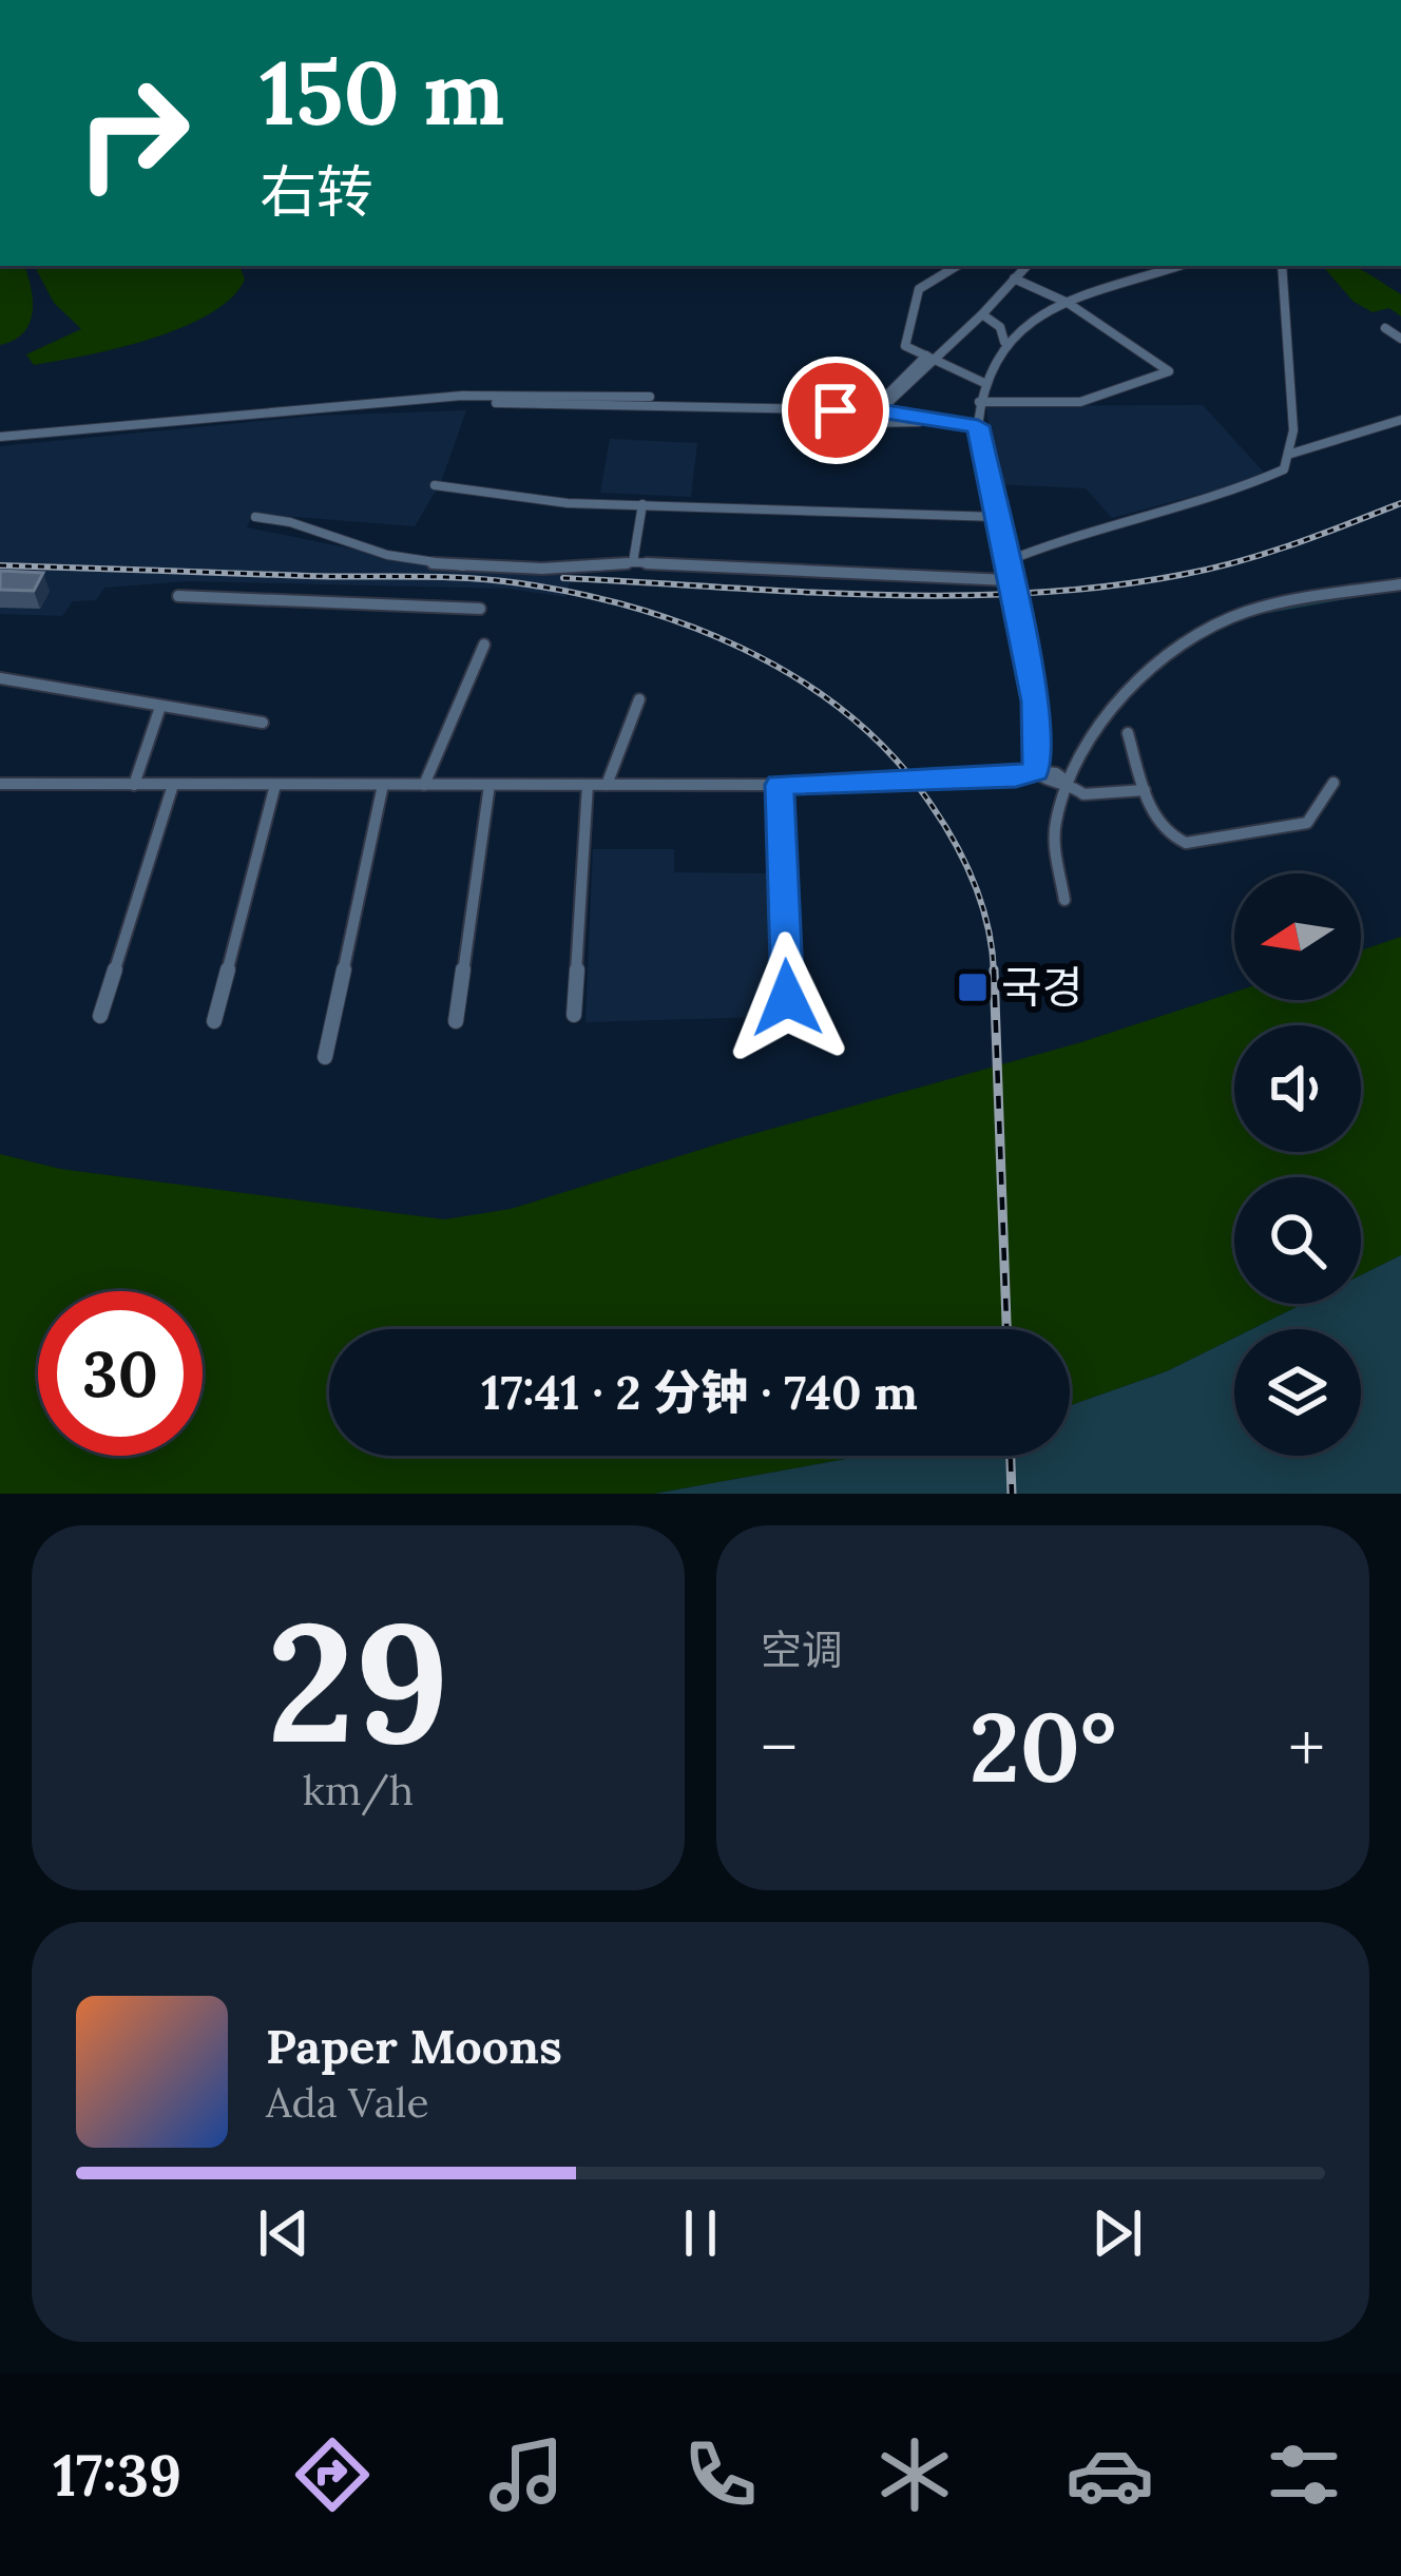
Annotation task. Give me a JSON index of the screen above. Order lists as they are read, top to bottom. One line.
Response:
{"places":{"transit":["국경"]},"north":"left","page":{"turn":["150 m","右转"],"limit":"30","trip":"17:41 · 2 分钟 · 740 m","tile":[["29","km/h"],"空调"],"heat":["−","20°","+"],"song":["Paper Moons","Ada Vale"],"tabs":"17:39"}}
